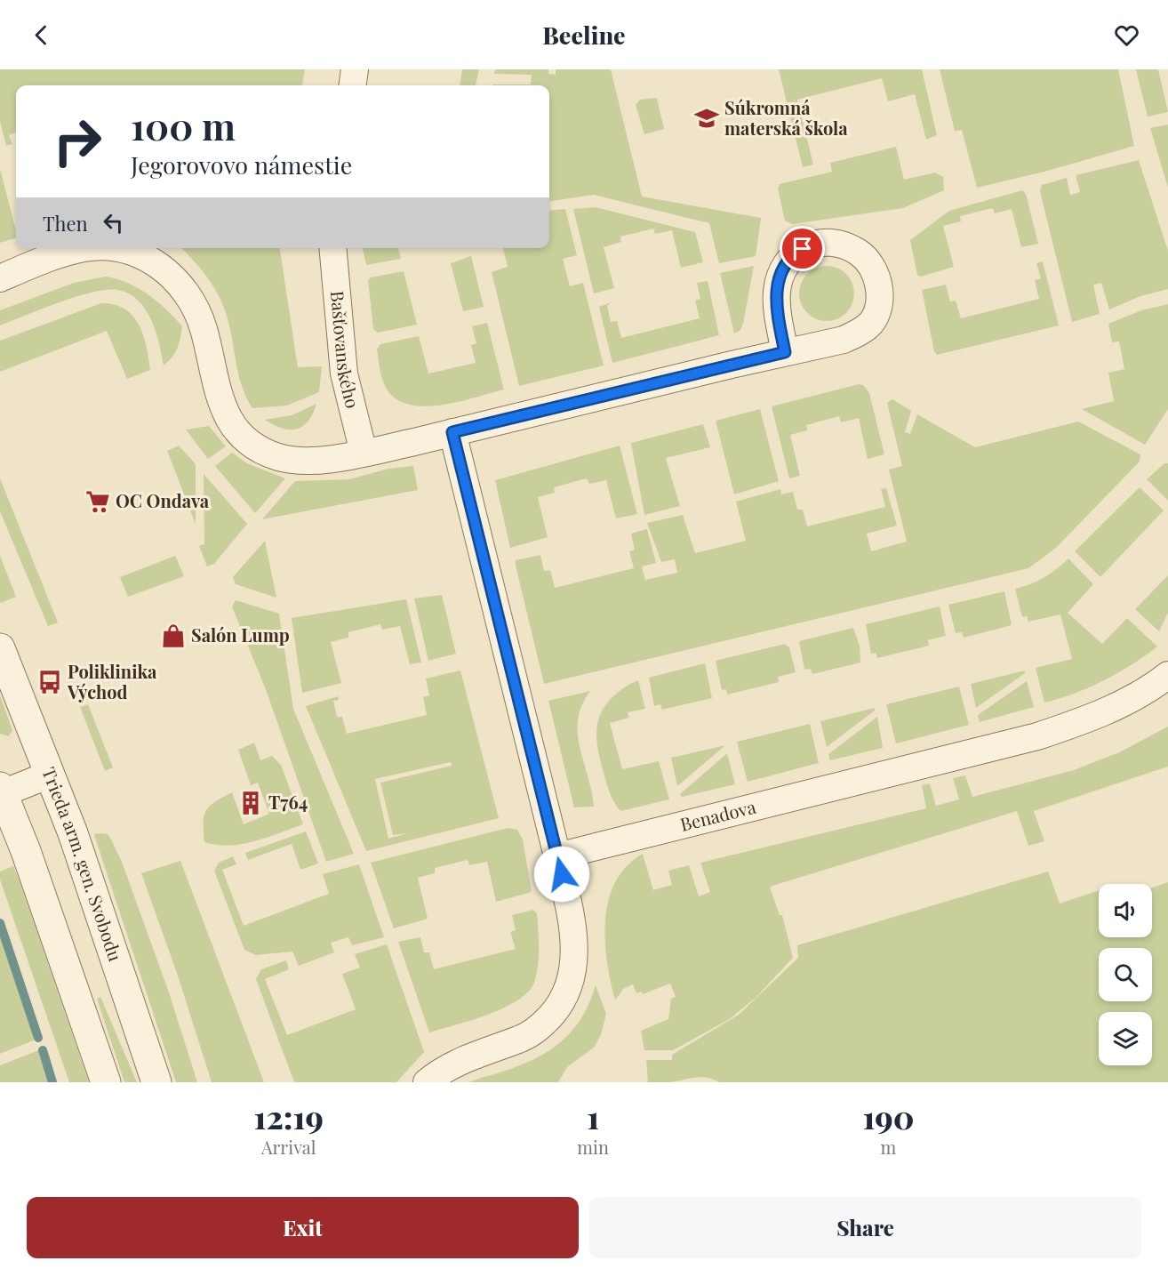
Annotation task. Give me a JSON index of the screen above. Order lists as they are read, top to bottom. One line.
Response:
{"streets":{"street":["Bašťovanského","Benadova","Trieda arm. gen. Svobodu"]},"places":{"school or university":["Súkromná materská škola"],"supermarket":["OC Ondava"],"shop":["Salón Lump"],"bus stop":["Poliklinika Východ"],"building":["T764"]},"page":{"header":"Beeline","turn":["100 m","Jegorovovo námestie"],"then":"Then","eta":["12:19","Arrival","1","min","190","m"],"buttons":["Exit","Share"]}}
